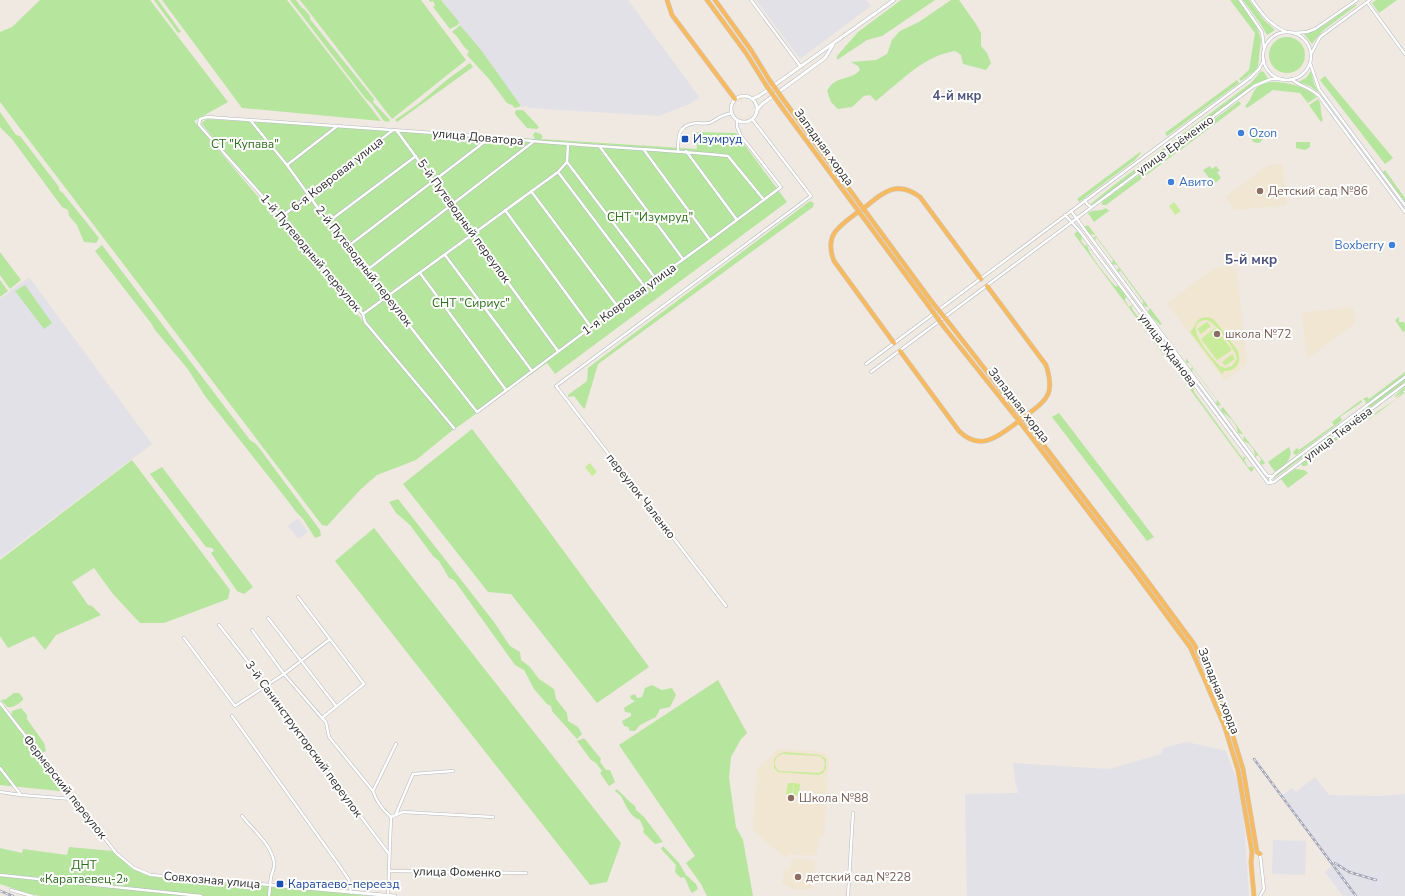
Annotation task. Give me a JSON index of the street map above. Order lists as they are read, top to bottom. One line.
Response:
{"streets":{"highway":["Западная хорда"],"street":["улица Доватора","улица Ерёменко","6-я Ковровая улица","5-й Путеводный переулок","1-й Путеводный переулок","2-й Путеводный переулок","1-я Ковровая улица","улица Жданова","улица Ткачёва","переулок Чаленко","3-й Санинструкторский переулок","Фермерский переулок","улица Фоменко","Совхозная улица"]},"crossings":[["улица Доватора","6-я Ковровая улица"],["улица Доватора","5-й Путеводный переулок"],["улица Доватора","1-й Путеводный переулок"],["улица Доватора","2-й Путеводный переулок"],["улица Доватора","1-я Ковровая улица"],["улица Ерёменко","улица Жданова"],["6-я Ковровая улица","1-й Путеводный переулок"],["6-я Ковровая улица","2-й Путеводный переулок"],["5-й Путеводный переулок","1-я Ковровая улица"],["2-й Путеводный переулок","1-я Ковровая улица"],["1-я Ковровая улица","переулок Чаленко"],["улица Жданова","улица Ткачёва"],["Фермерский переулок","Совхозная улица"]],"districts":["4-й мкр","5-й мкр"],"parks":["СТ \"Купава\"","СНТ \"Изумруд\"","СНТ \"Сириус\"","ДНТ «Каратаевец-2»"],"places":{"other":["Ozon","Авито","Детский сад №86","Boxberry","школа №72","Школа №88","детский сад №228"],"transit":["Изумруд","Каратаево-переезд"]}}
